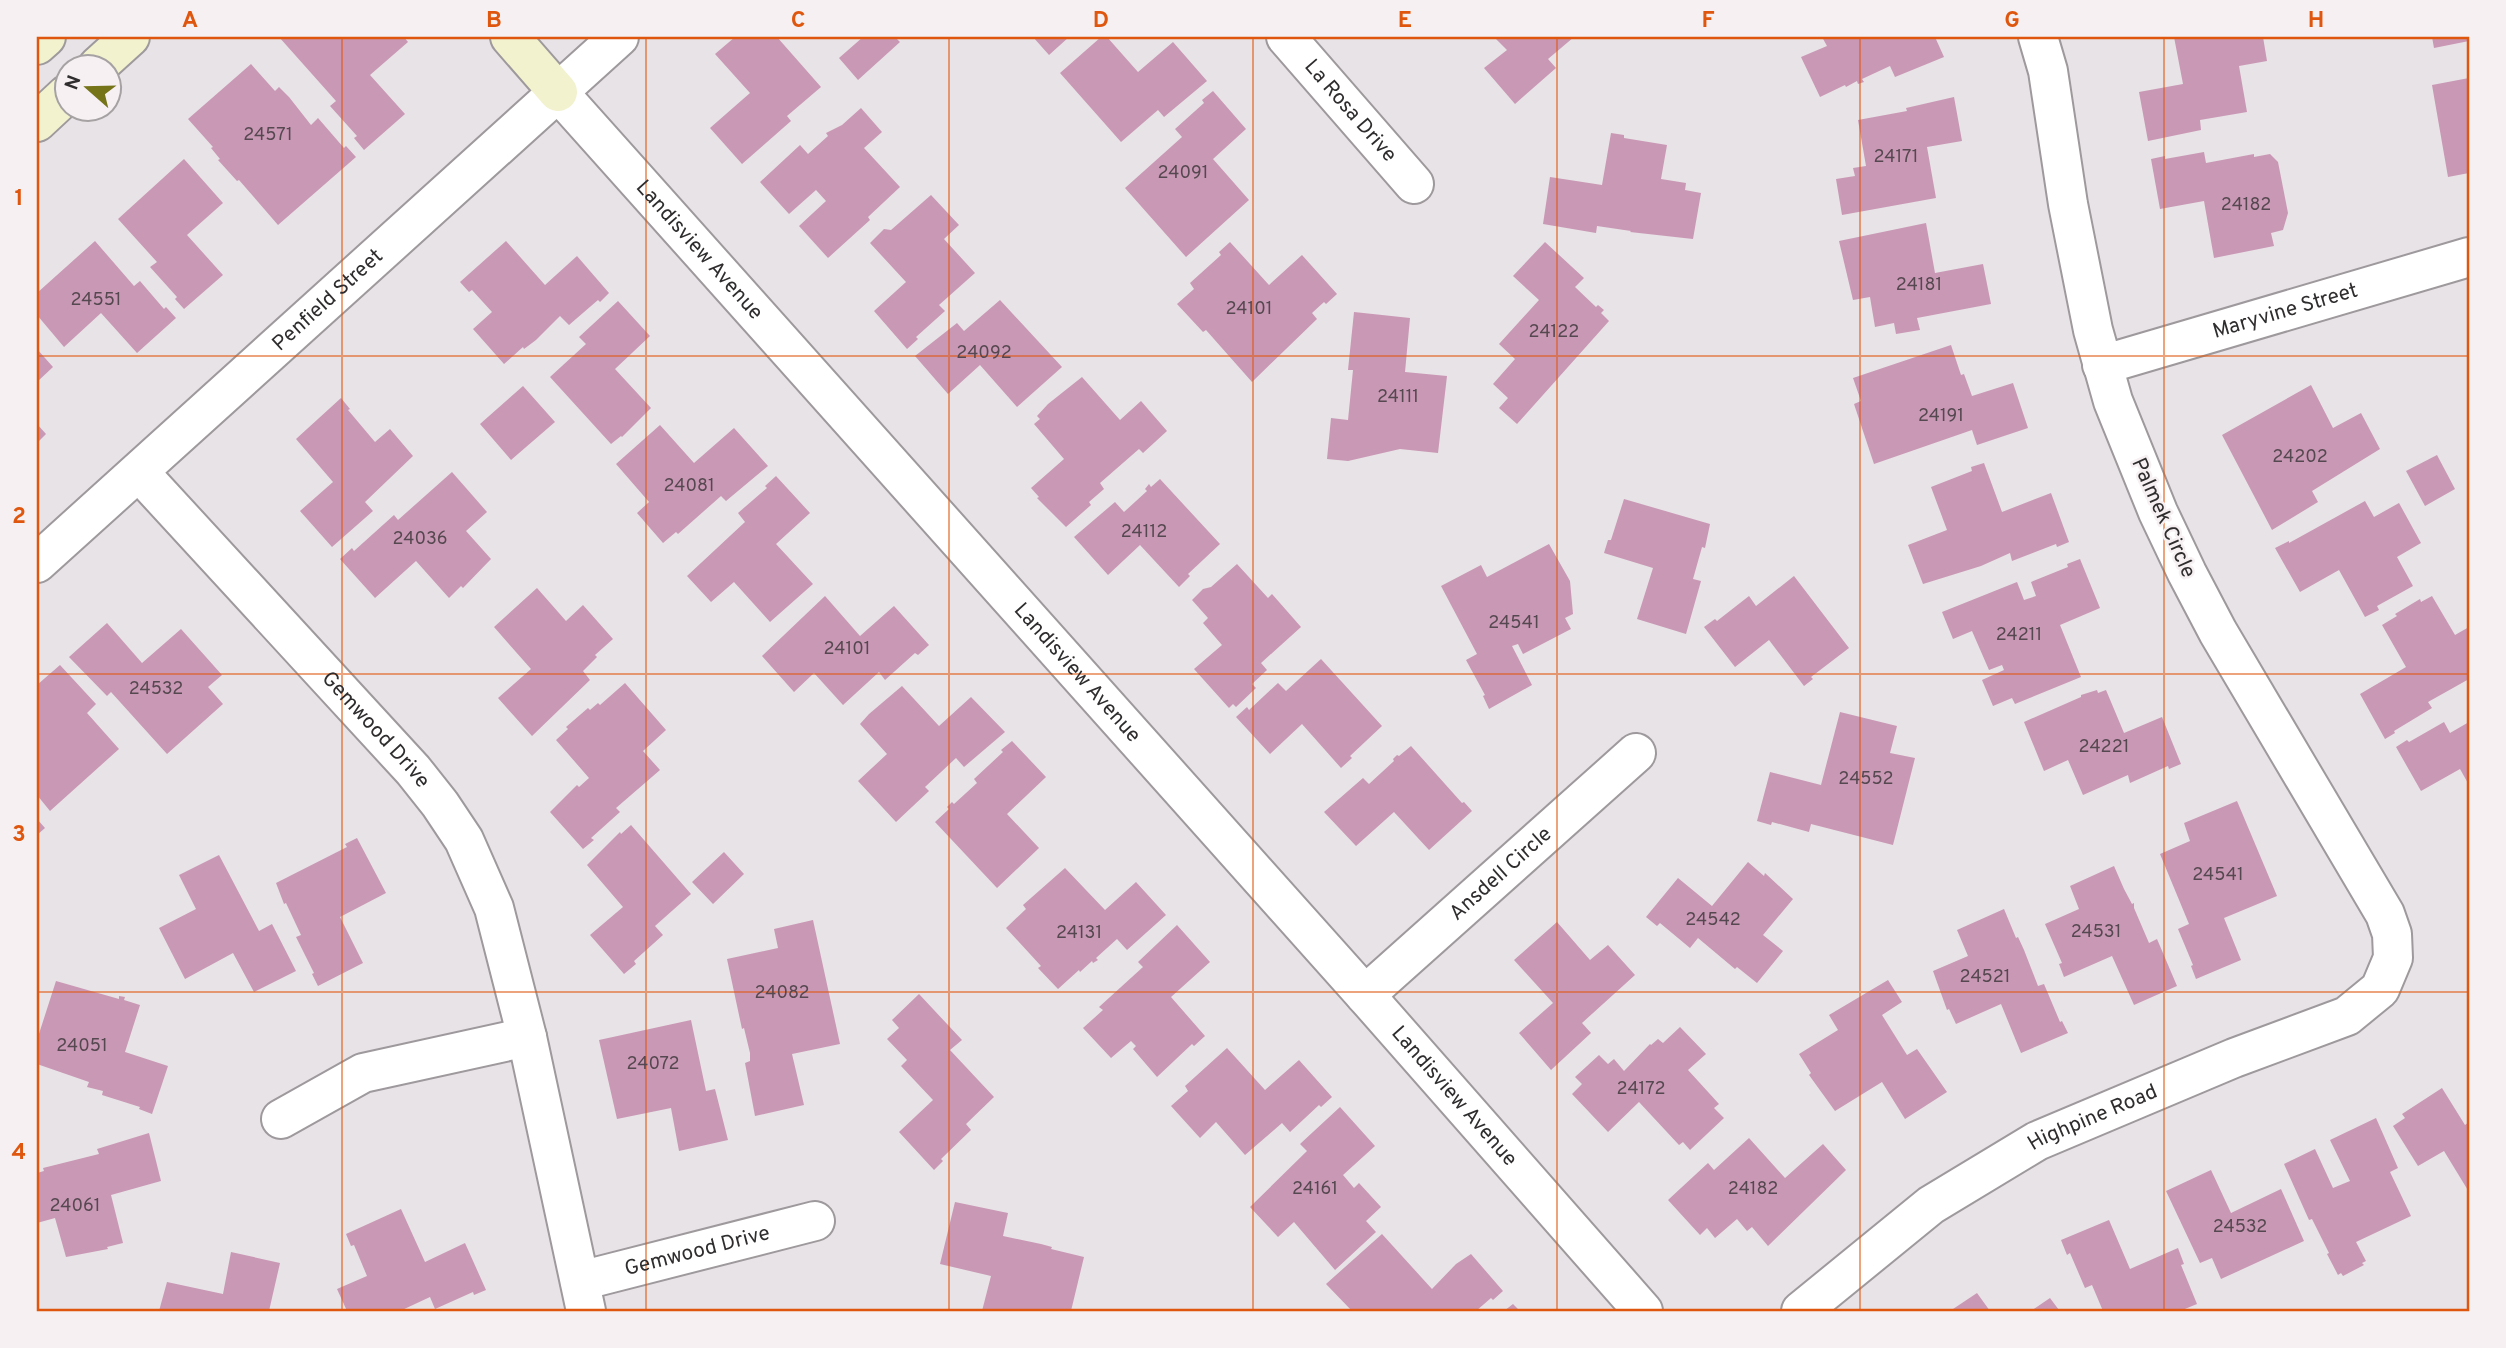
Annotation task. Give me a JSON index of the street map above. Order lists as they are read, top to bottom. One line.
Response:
{"streets":{"main road":["Landisview Avenue"],"street":["La Rosa Drive","Penfield Street","Maryvine Street","Palmek Circle","Gemwood Drive","Ansdell Circle","Highpine Road"]},"crossings":[["Landisview Avenue","Penfield Street"],["Landisview Avenue","Ansdell Circle"],["Penfield Street","Gemwood Drive"],["Maryvine Street","Palmek Circle"],["Palmek Circle","Highpine Road"]],"house_numbers":["24571","24171","24091","24182","24181","24551","24101","24122","24092","24111","24191","24202","24081","24112","24036","24541","24211","24101","24532","24221","24552","24541","24542","24531","24131","24521","24082","24051","24072","24172","24161","24182","24061","24532"],"north":"left","grid":{"columns":["A","B","C","D","E","F","G","H"],"rows":["1","2","3","4"]}}
